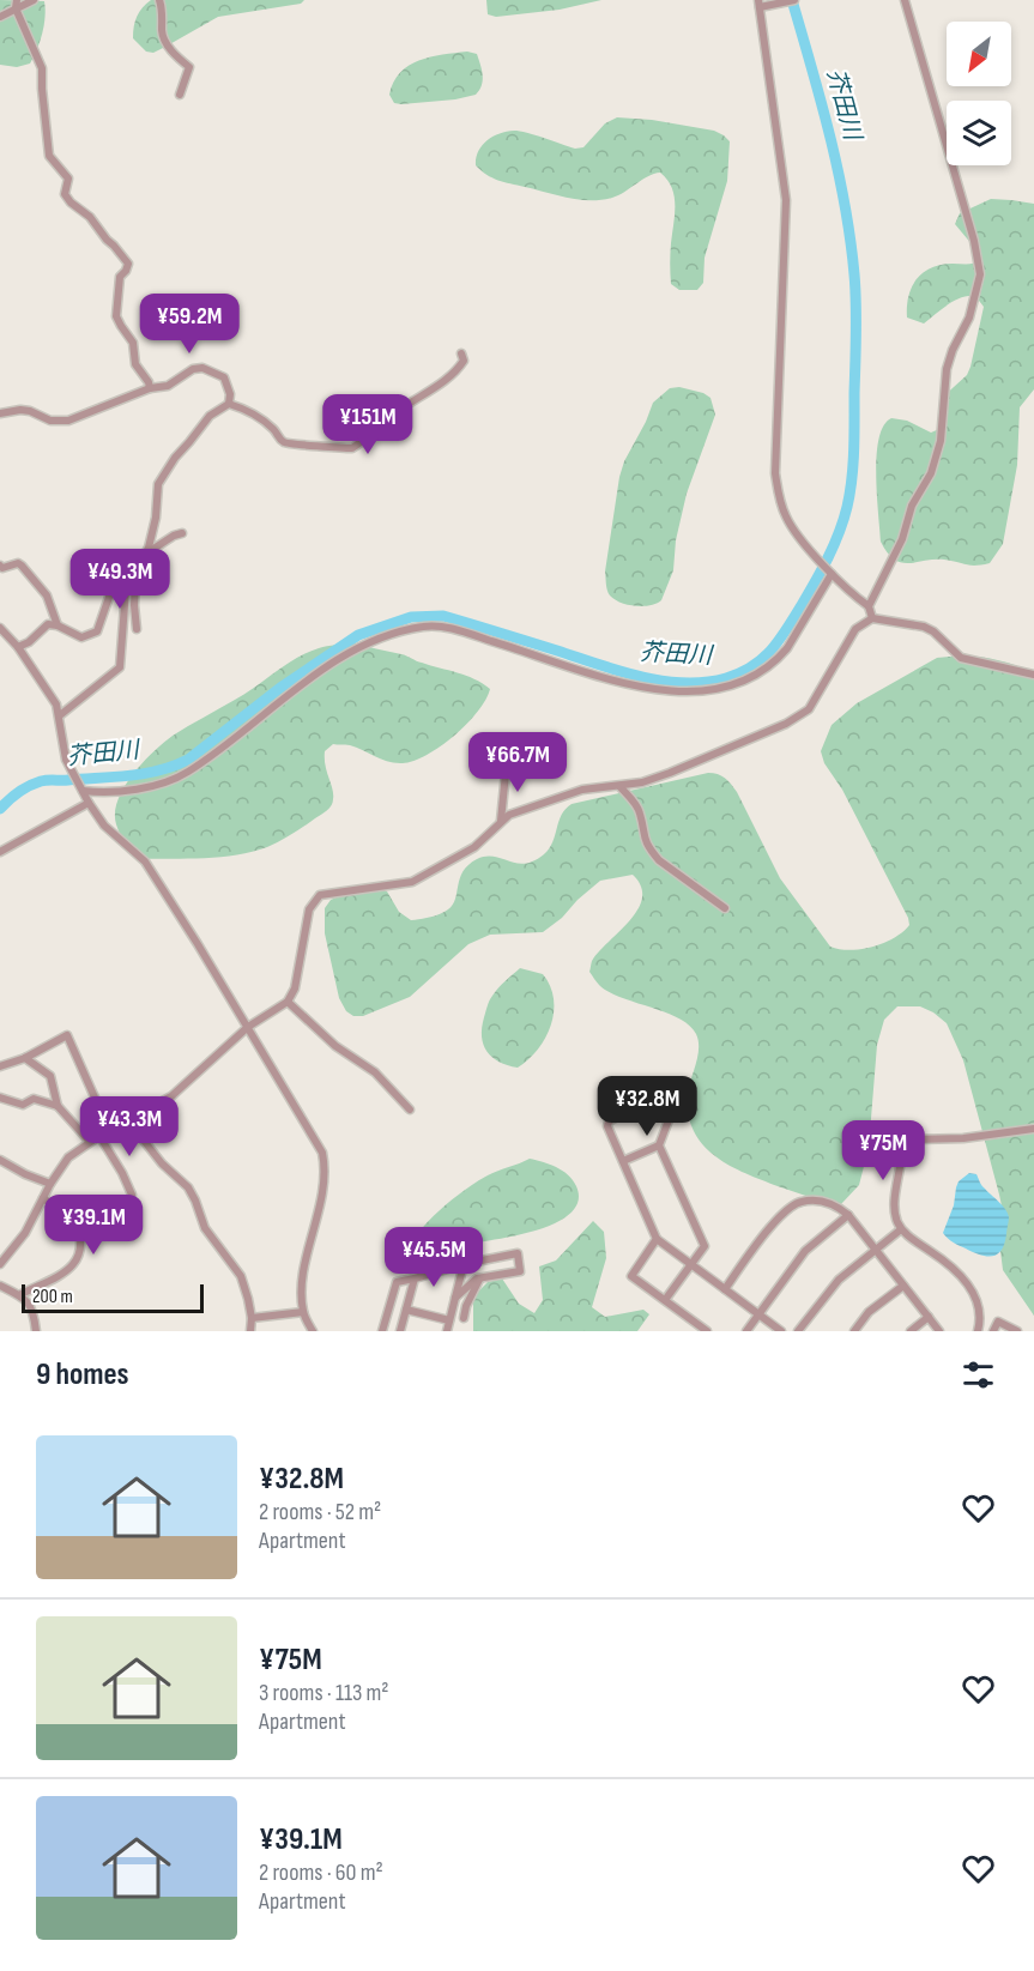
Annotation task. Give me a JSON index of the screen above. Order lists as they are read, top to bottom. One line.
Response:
{"water":["芥田川"],"scale_bar":"200 m","north":"bottom left","page":{"price":["¥59.2M","¥151M","¥49.3M","¥66.7M","¥32.8M","¥43.3M","¥75M","¥39.1M","¥45.5M"],"scale":"200 m","heading":"9 homes","list":[{"name":"¥32.8M","note":"2 rooms · 52 m² · Apartment"},{"name":"¥75M","note":"3 rooms · 113 m² · Apartment"},{"name":"¥39.1M","note":"2 rooms · 60 m² · Apartment"}]}}
